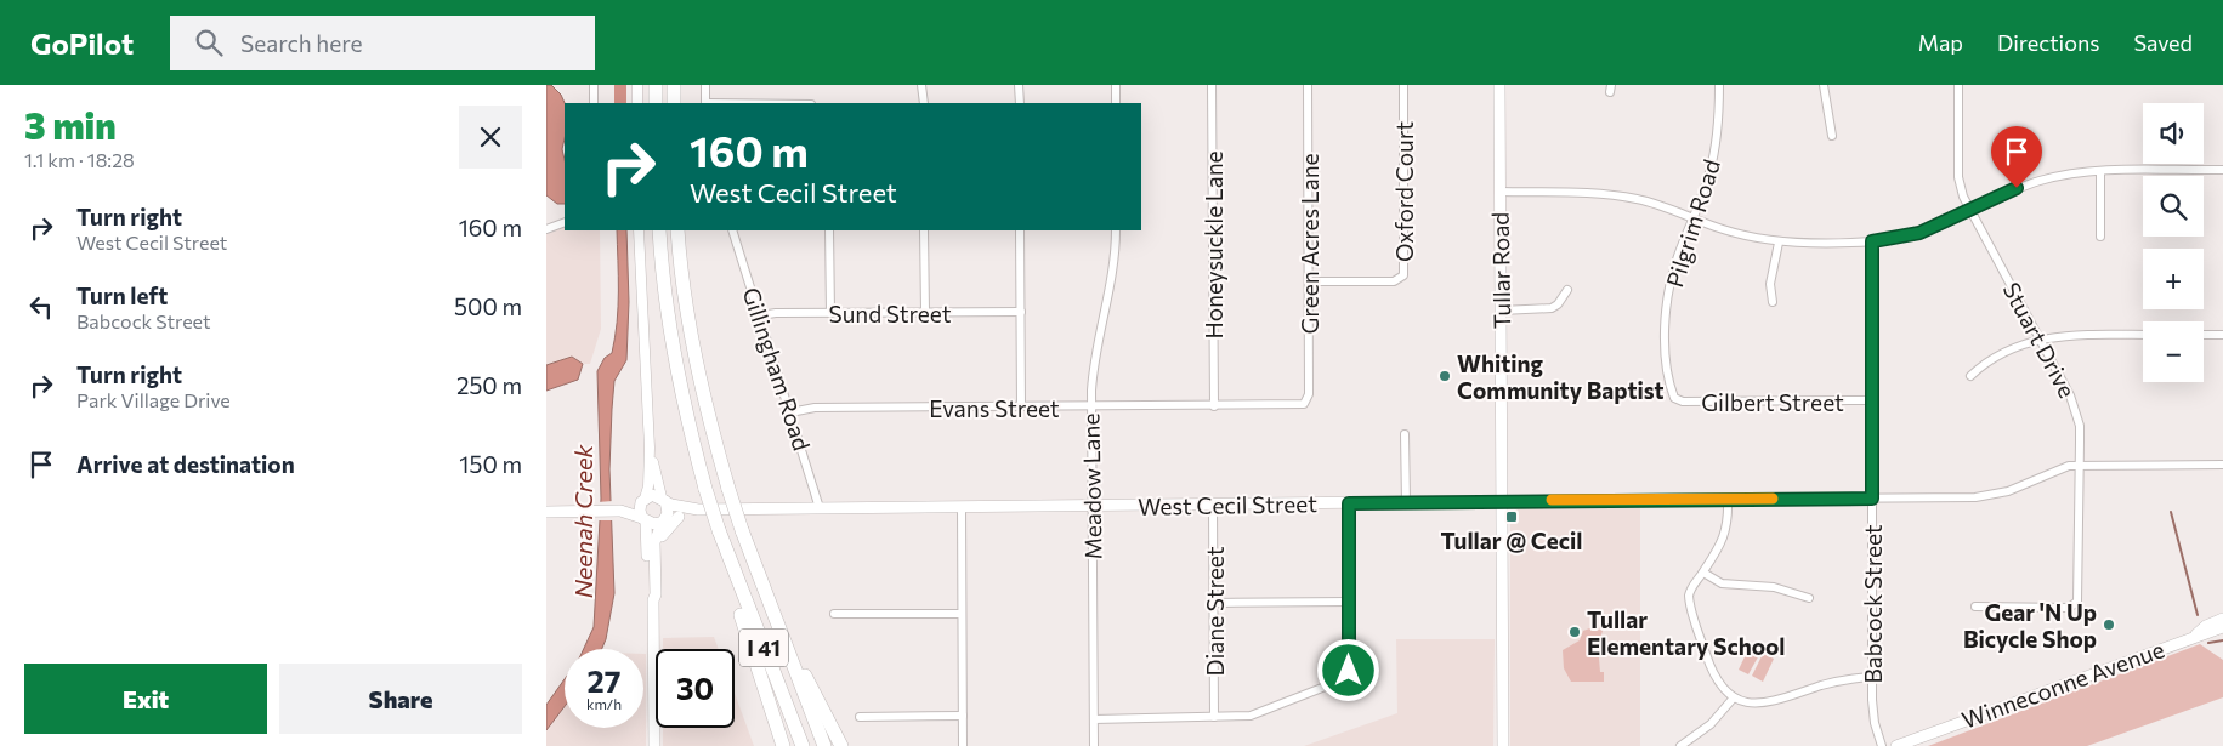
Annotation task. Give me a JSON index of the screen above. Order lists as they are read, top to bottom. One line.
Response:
{"streets":{"highway":["I 41"],"main road":["Tullar Road","West Cecil Street","Winneconne Avenue"],"street":["Oxford Court","Pilgrim Road","Green Acres Lane","Honeysuckle Lane","Sund Street","Stuart Drive","Gillingham Road","Gilbert Street","Evans Street","Meadow Lane","Babcock Street","Diane Street"]},"crossings":[["Oxford Court","Green Acres Lane"],["Pilgrim Road","Gilbert Street"],["Green Acres Lane","Evans Street"],["Honeysuckle Lane","Evans Street"],["Tullar Road","West Cecil Street"],["Sund Street","Gillingham Road"],["Stuart Drive","West Cecil Street"],["Gillingham Road","Evans Street"],["Gillingham Road","West Cecil Street"],["Gilbert Street","Babcock Street"],["Evans Street","Meadow Lane"],["Meadow Lane","West Cecil Street"],["West Cecil Street","Babcock Street"],["West Cecil Street","Diane Street"]],"water":["Neenah Creek"],"places":{"other":["Whiting Community Baptist","Gear 'N Up Bicycle Shop","Tullar Elementary School"],"transit":["Tullar @ Cecil"]},"page":{"header":"GoPilot","search":"Search here","nav":["Map","Directions","Saved"],"heading":["3 min","1.1 km · 18:28"],"map_buttons":["+","−"],"turn":["160 m","West Cecil Street"],"list":[{"name":"Turn right","note":"West Cecil Street","value":"160 m"},{"name":"Turn left","note":"Babcock Street","value":"500 m"},{"name":"Turn right","note":"Park Village Drive","value":"250 m"},{"name":"Arrive at destination","value":"150 m"}],"speed":"27 km/h","limit":"30","buttons":["Exit","Share"]}}
